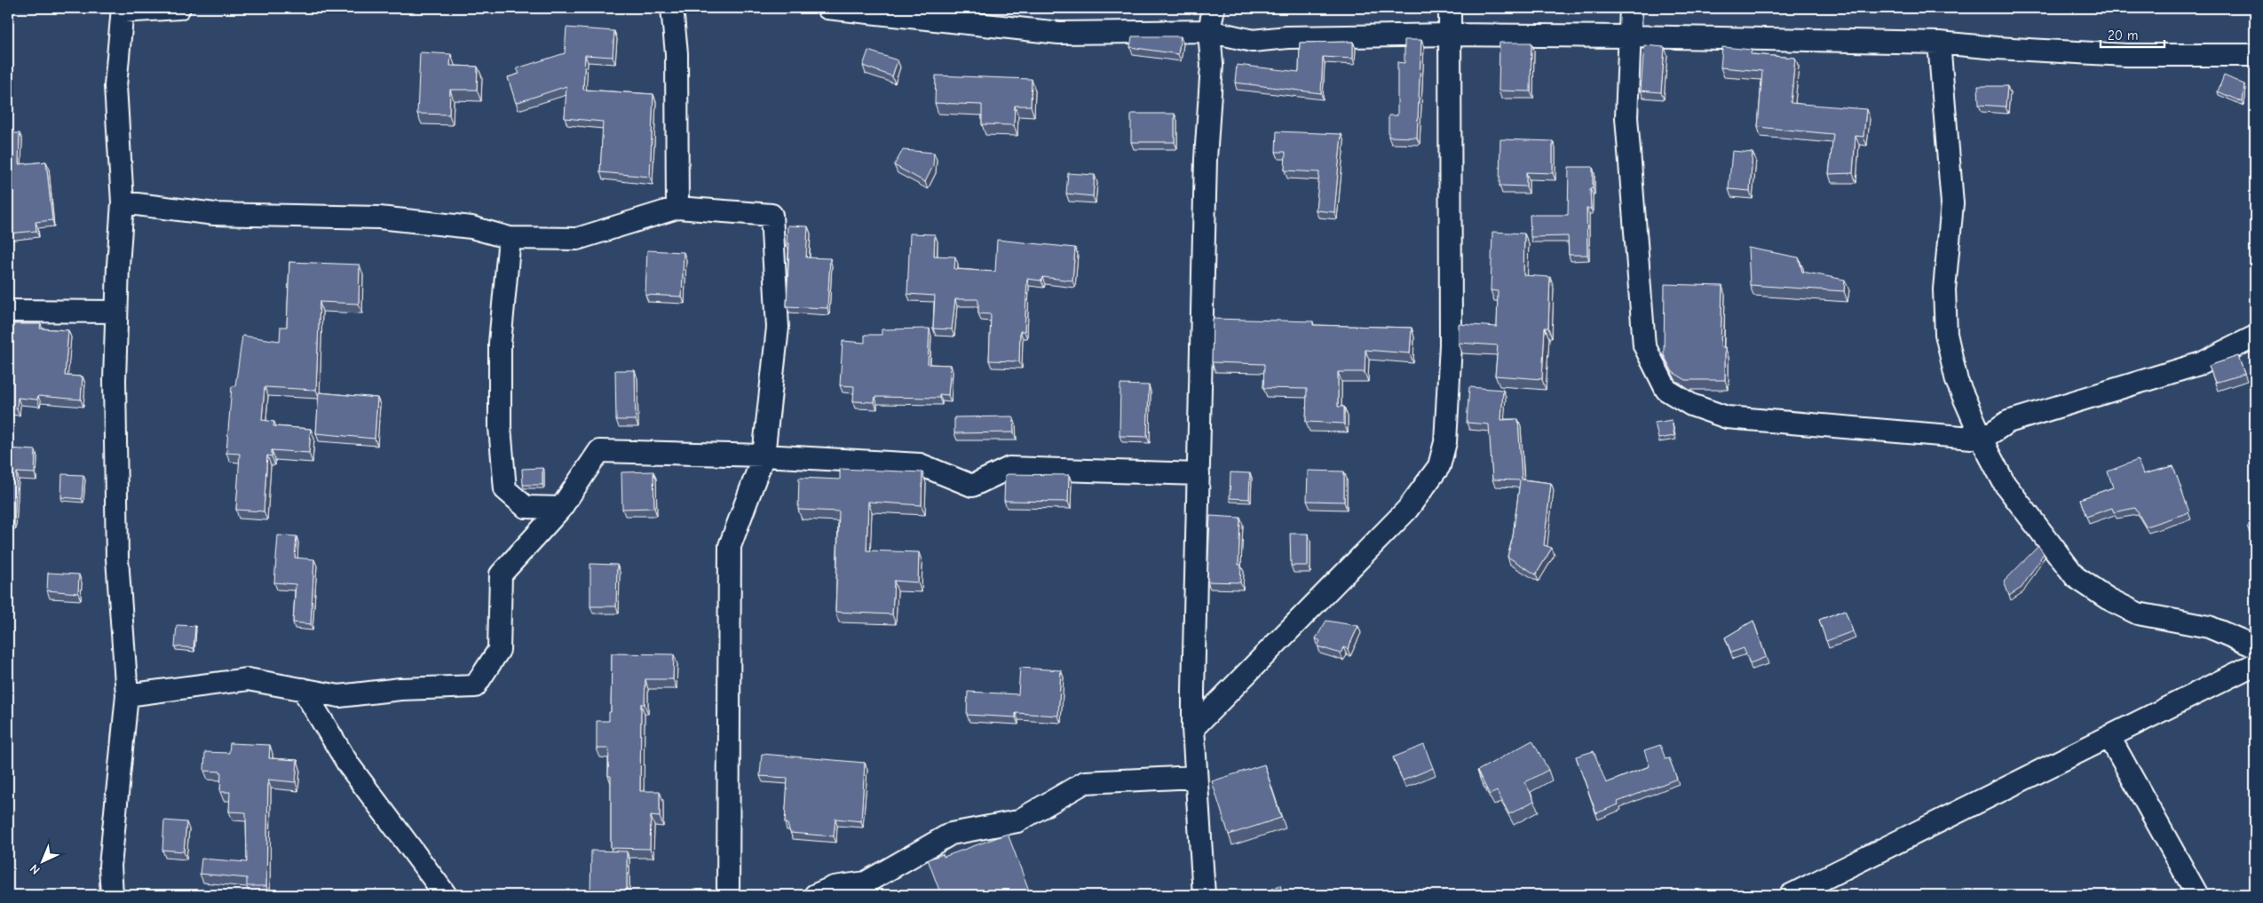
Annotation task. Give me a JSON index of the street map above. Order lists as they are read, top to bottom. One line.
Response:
{"scale_bar":"20 m","north":"bottom left"}
